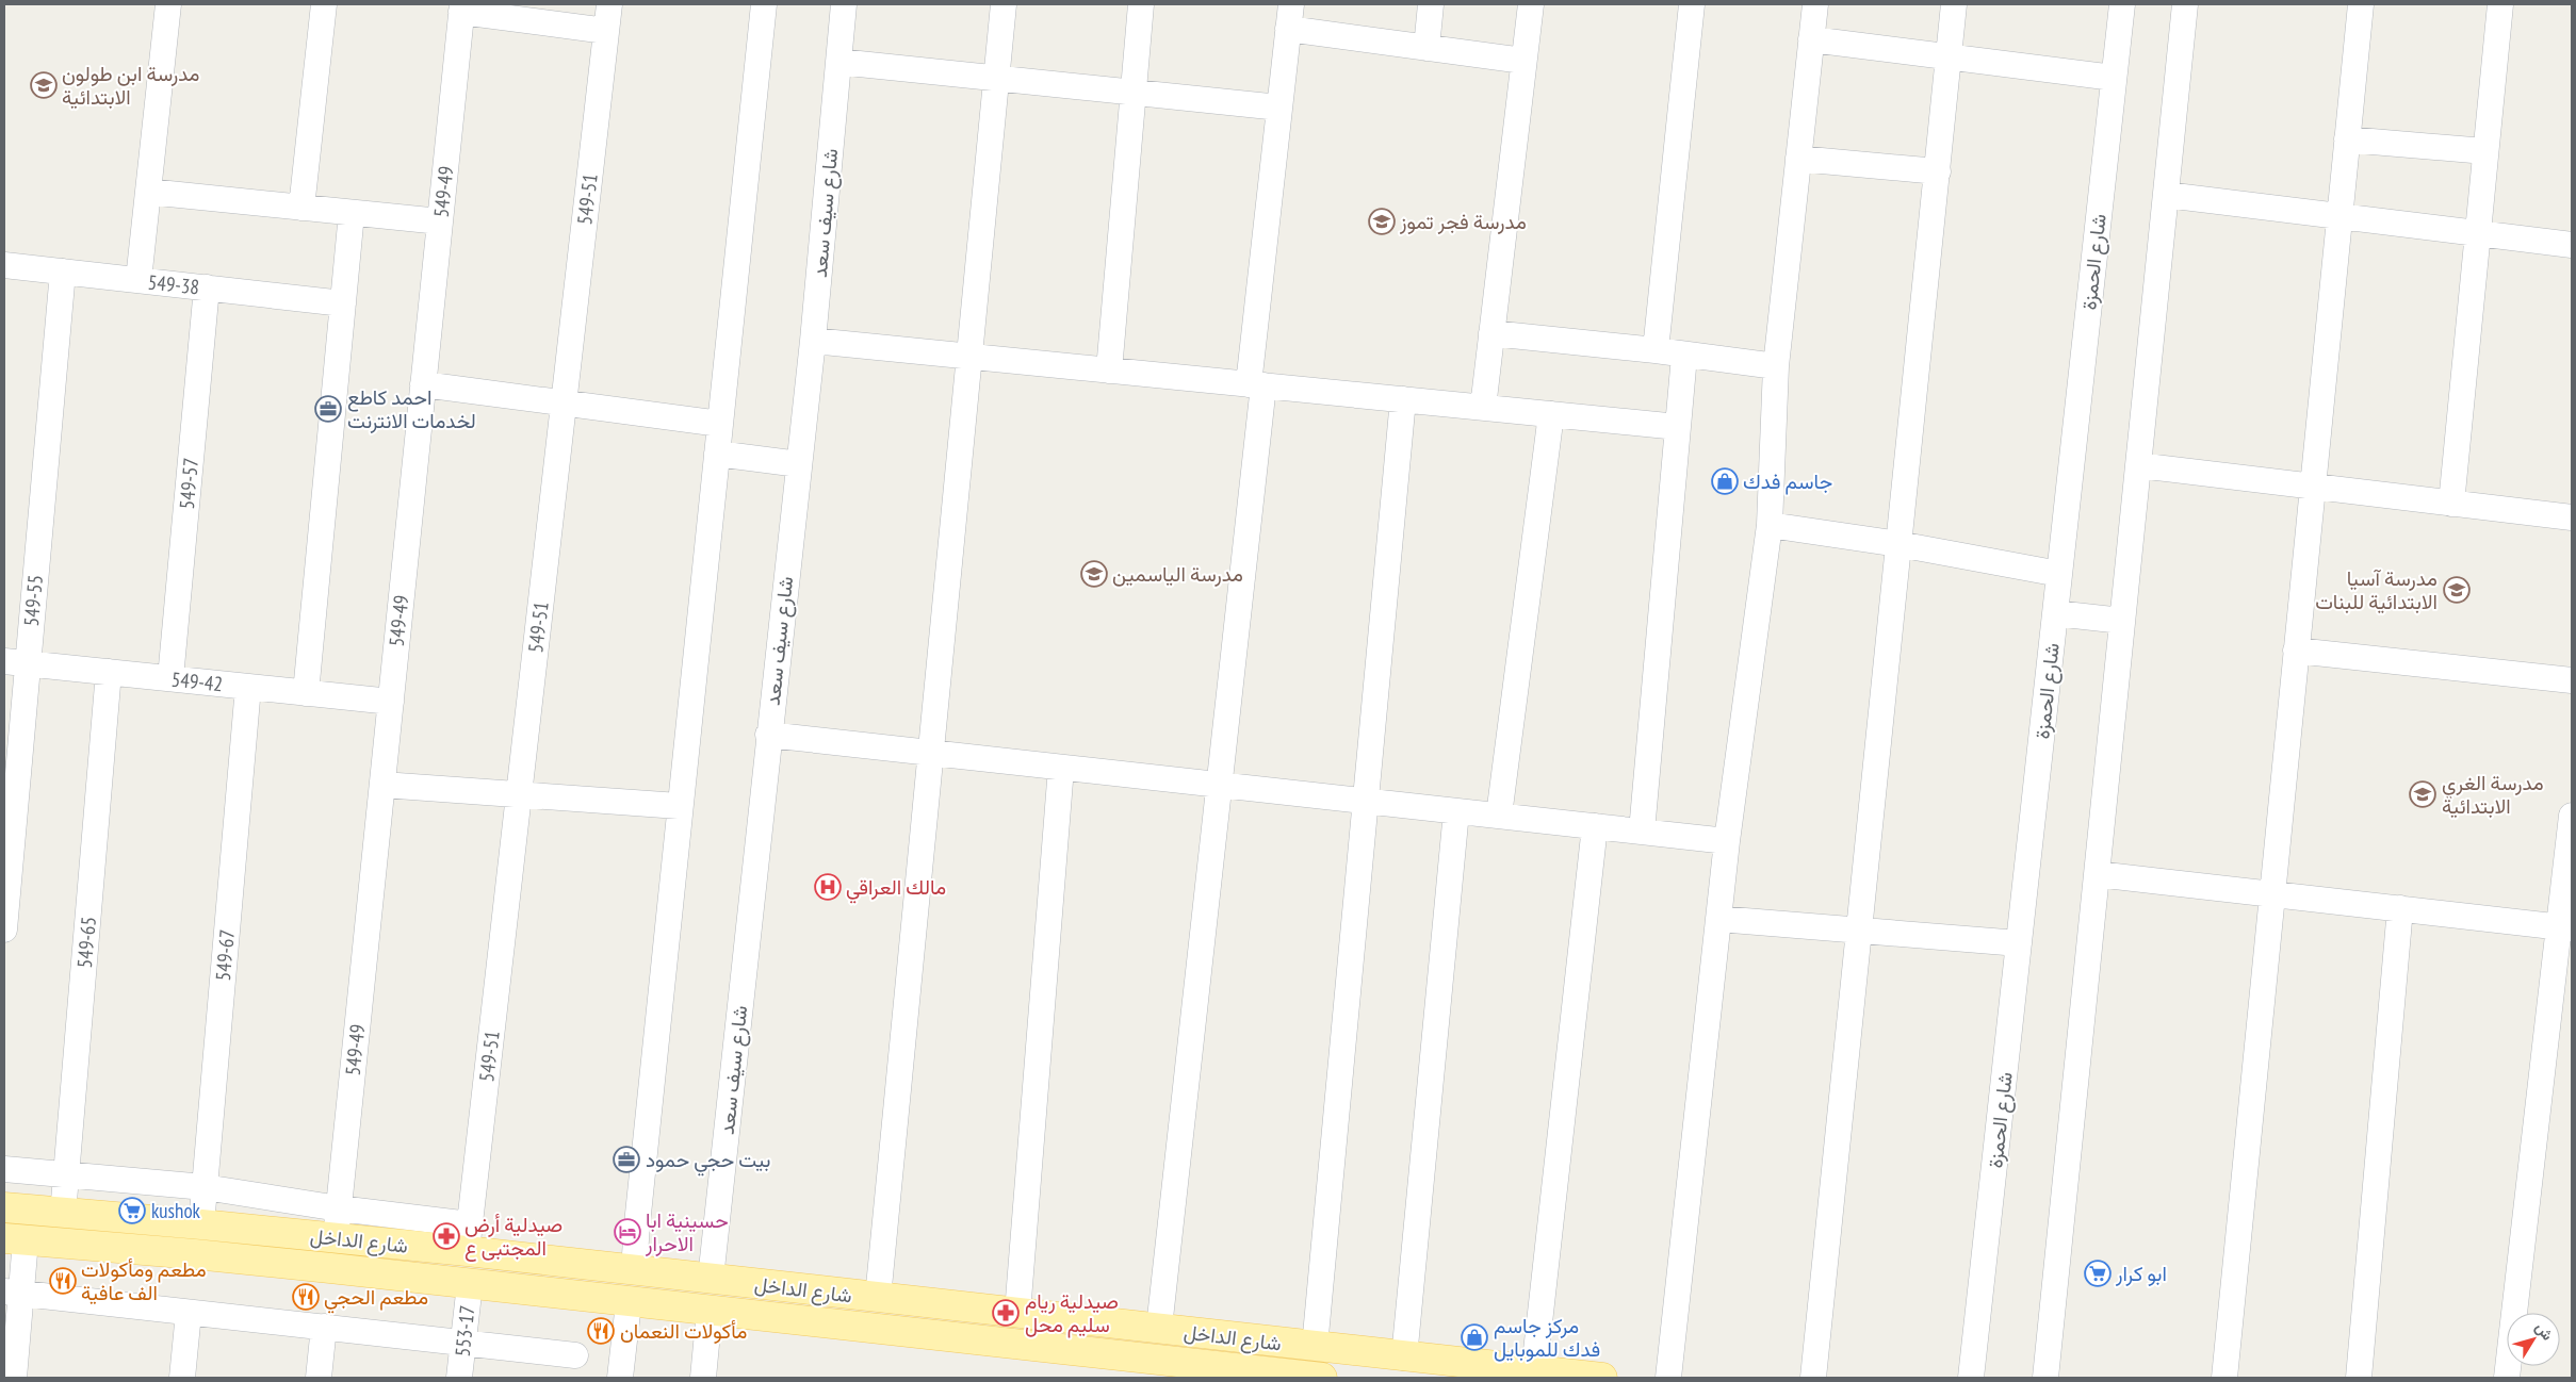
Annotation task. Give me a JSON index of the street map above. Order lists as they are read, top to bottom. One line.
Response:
{"streets":{"main road":["شارع الداخل"],"street":["549-49","549-51","شارع سيف سعد","شارع الحمزة","549-38","549-57","549-55","549-42","549-65","549-67","553-17"]},"crossings":[["549-49","549-42"],["549-49","شارع الداخل"],["549-51","شارع الداخل"],["شارع سيف سعد","شارع الداخل"],["549-38","549-57"],["549-38","549-55"],["549-57","549-42"],["549-55","549-42"],["549-42","549-65"],["549-42","549-67"],["549-65","شارع الداخل"],["549-67","شارع الداخل"],["شارع الداخل","553-17"]],"places":{"school or university":["مدرسة ابن طولون الابتدائية","مدرسة فجر تموز","مدرسة الياسمين","مدرسة آسيا الابتدائية للبنات","مدرسة الغري الابتدائية"],"office":["احمد كاطع لخدمات الانترنت","بيت حجي حمود"],"shop":["جاسم فدك","مركز جاسم فدك للموبايل"],"hospital":["مالك العراقي"],"supermarket":["kushok","ابو كرار"],"hotel":["حسينية ابا الاحرار"],"pharmacy":["صيدلية أرض المجتبى ع","صيدلية ريام سليم محل"],"restaurant":["مطعم ومأكولات الف عافية","مطعم الحجي","مأكولات النعمان"]},"north":"top right"}
